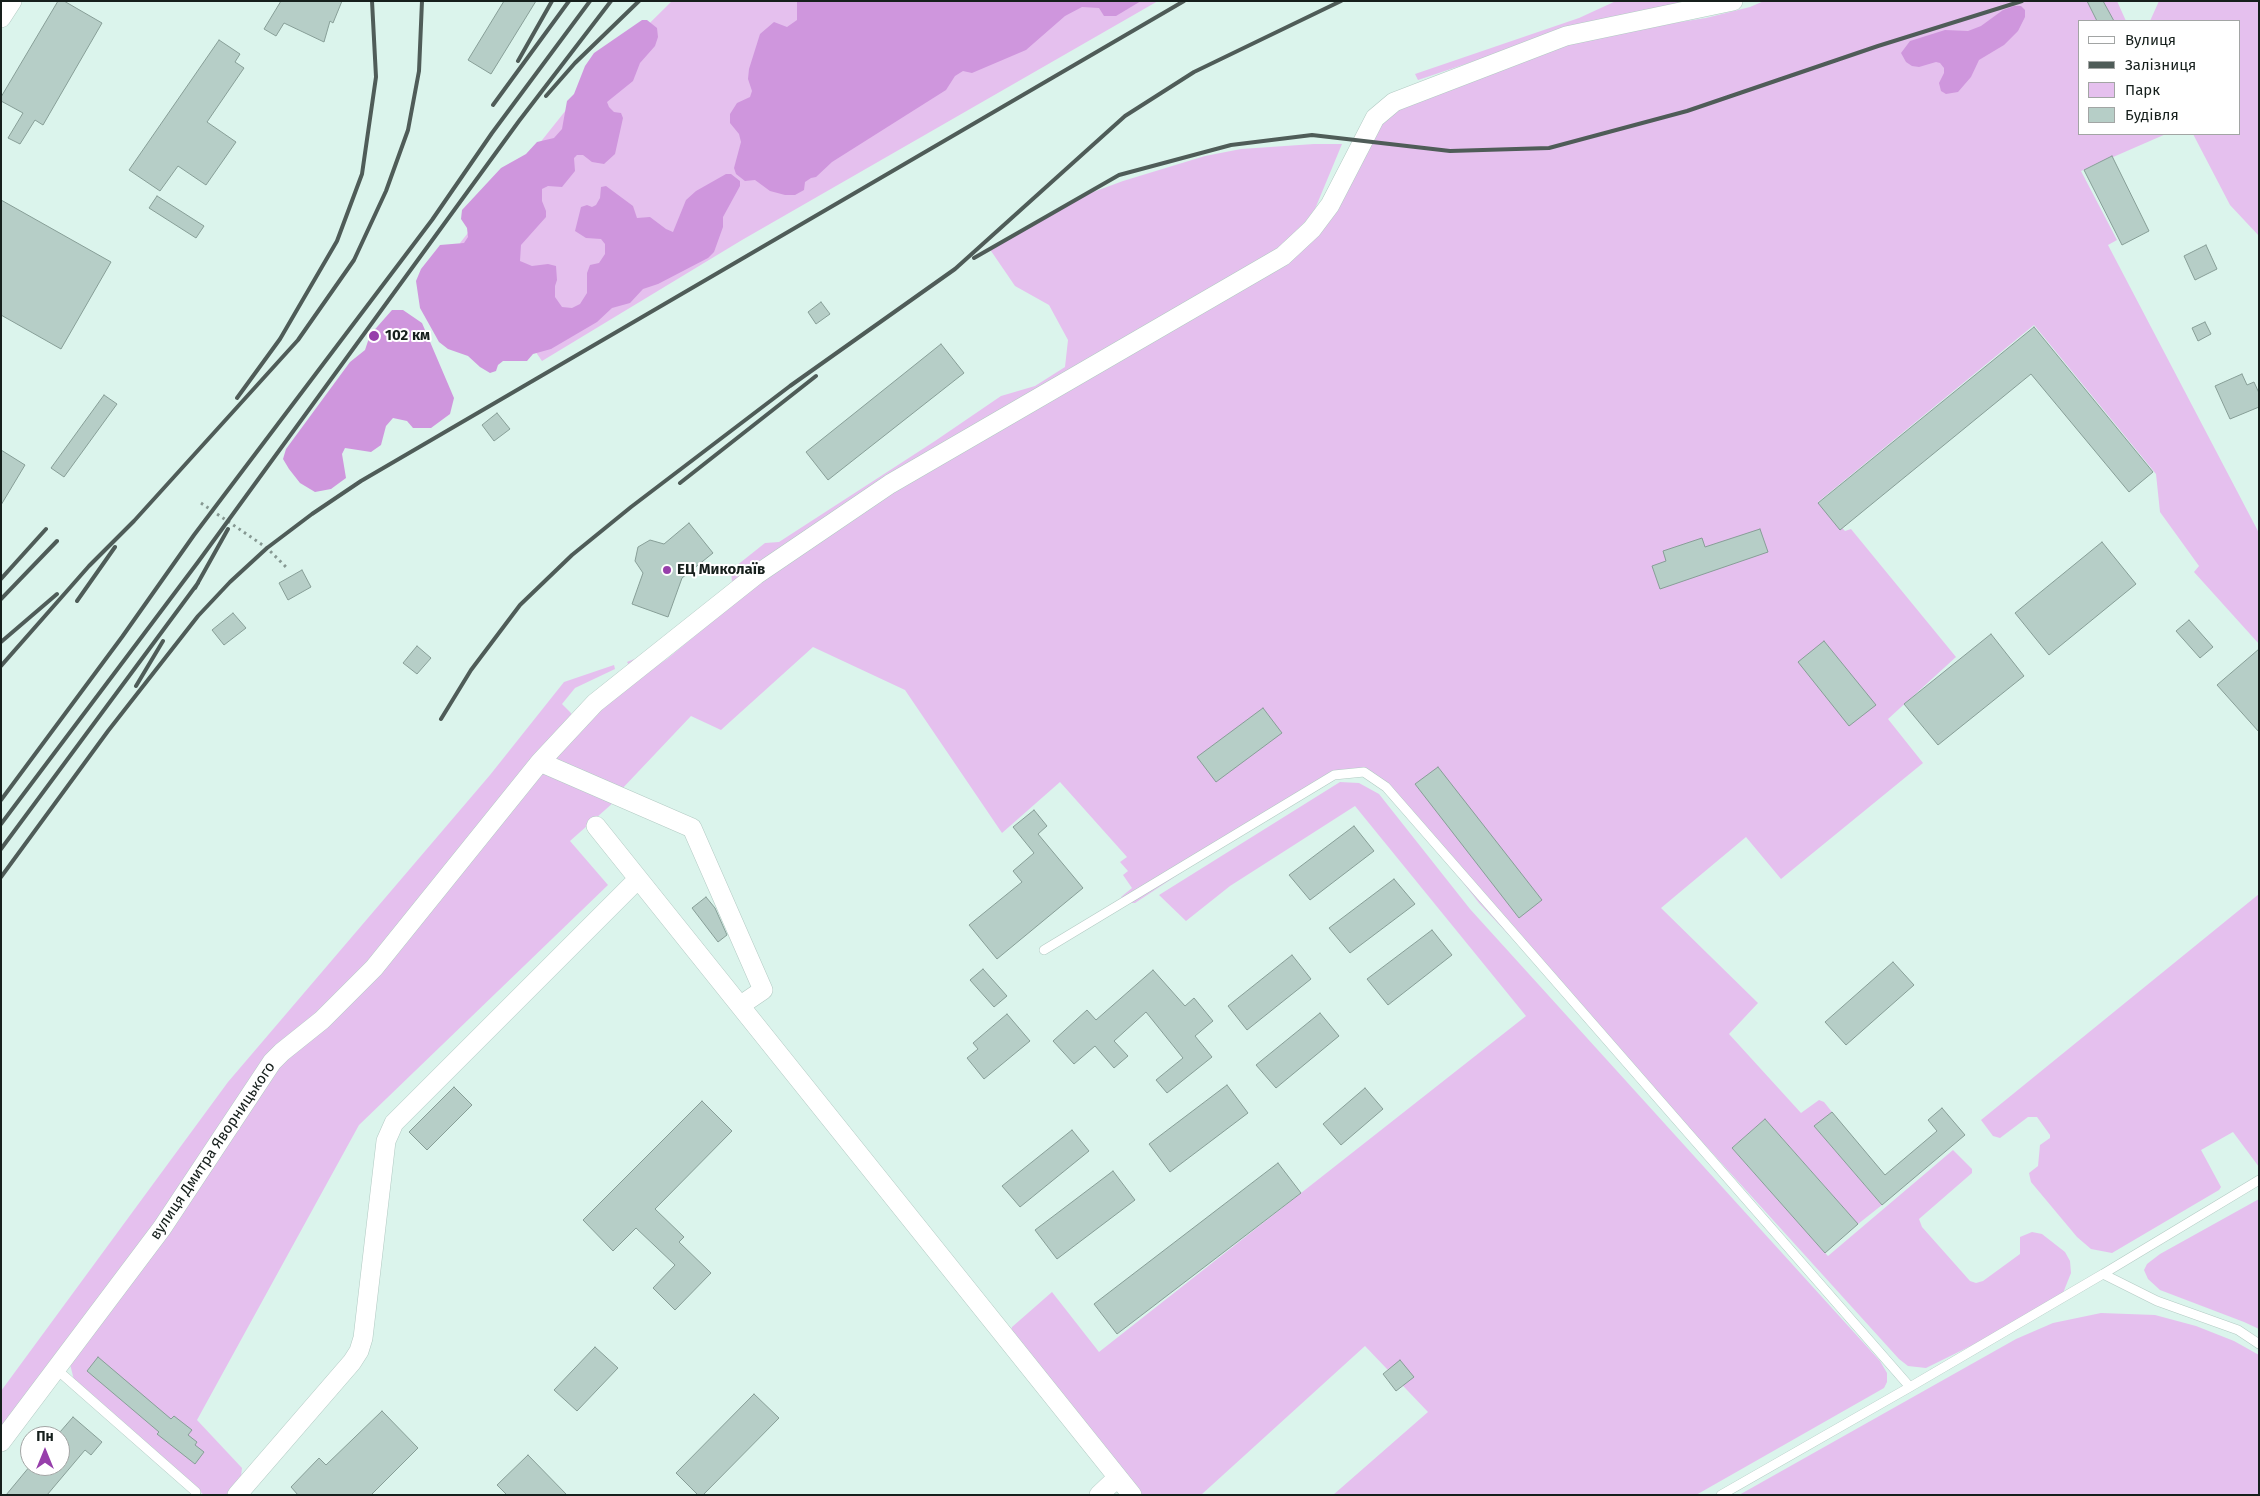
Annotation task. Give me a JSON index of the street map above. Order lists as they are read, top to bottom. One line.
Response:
{"streets":{"street":["вулиця Дмитра Яворницького"]},"places":["102 км","ЕЦ Миколаїв"],"legend":["Вулиця","Залізниця","Парк","Будівля"],"north":"top"}
